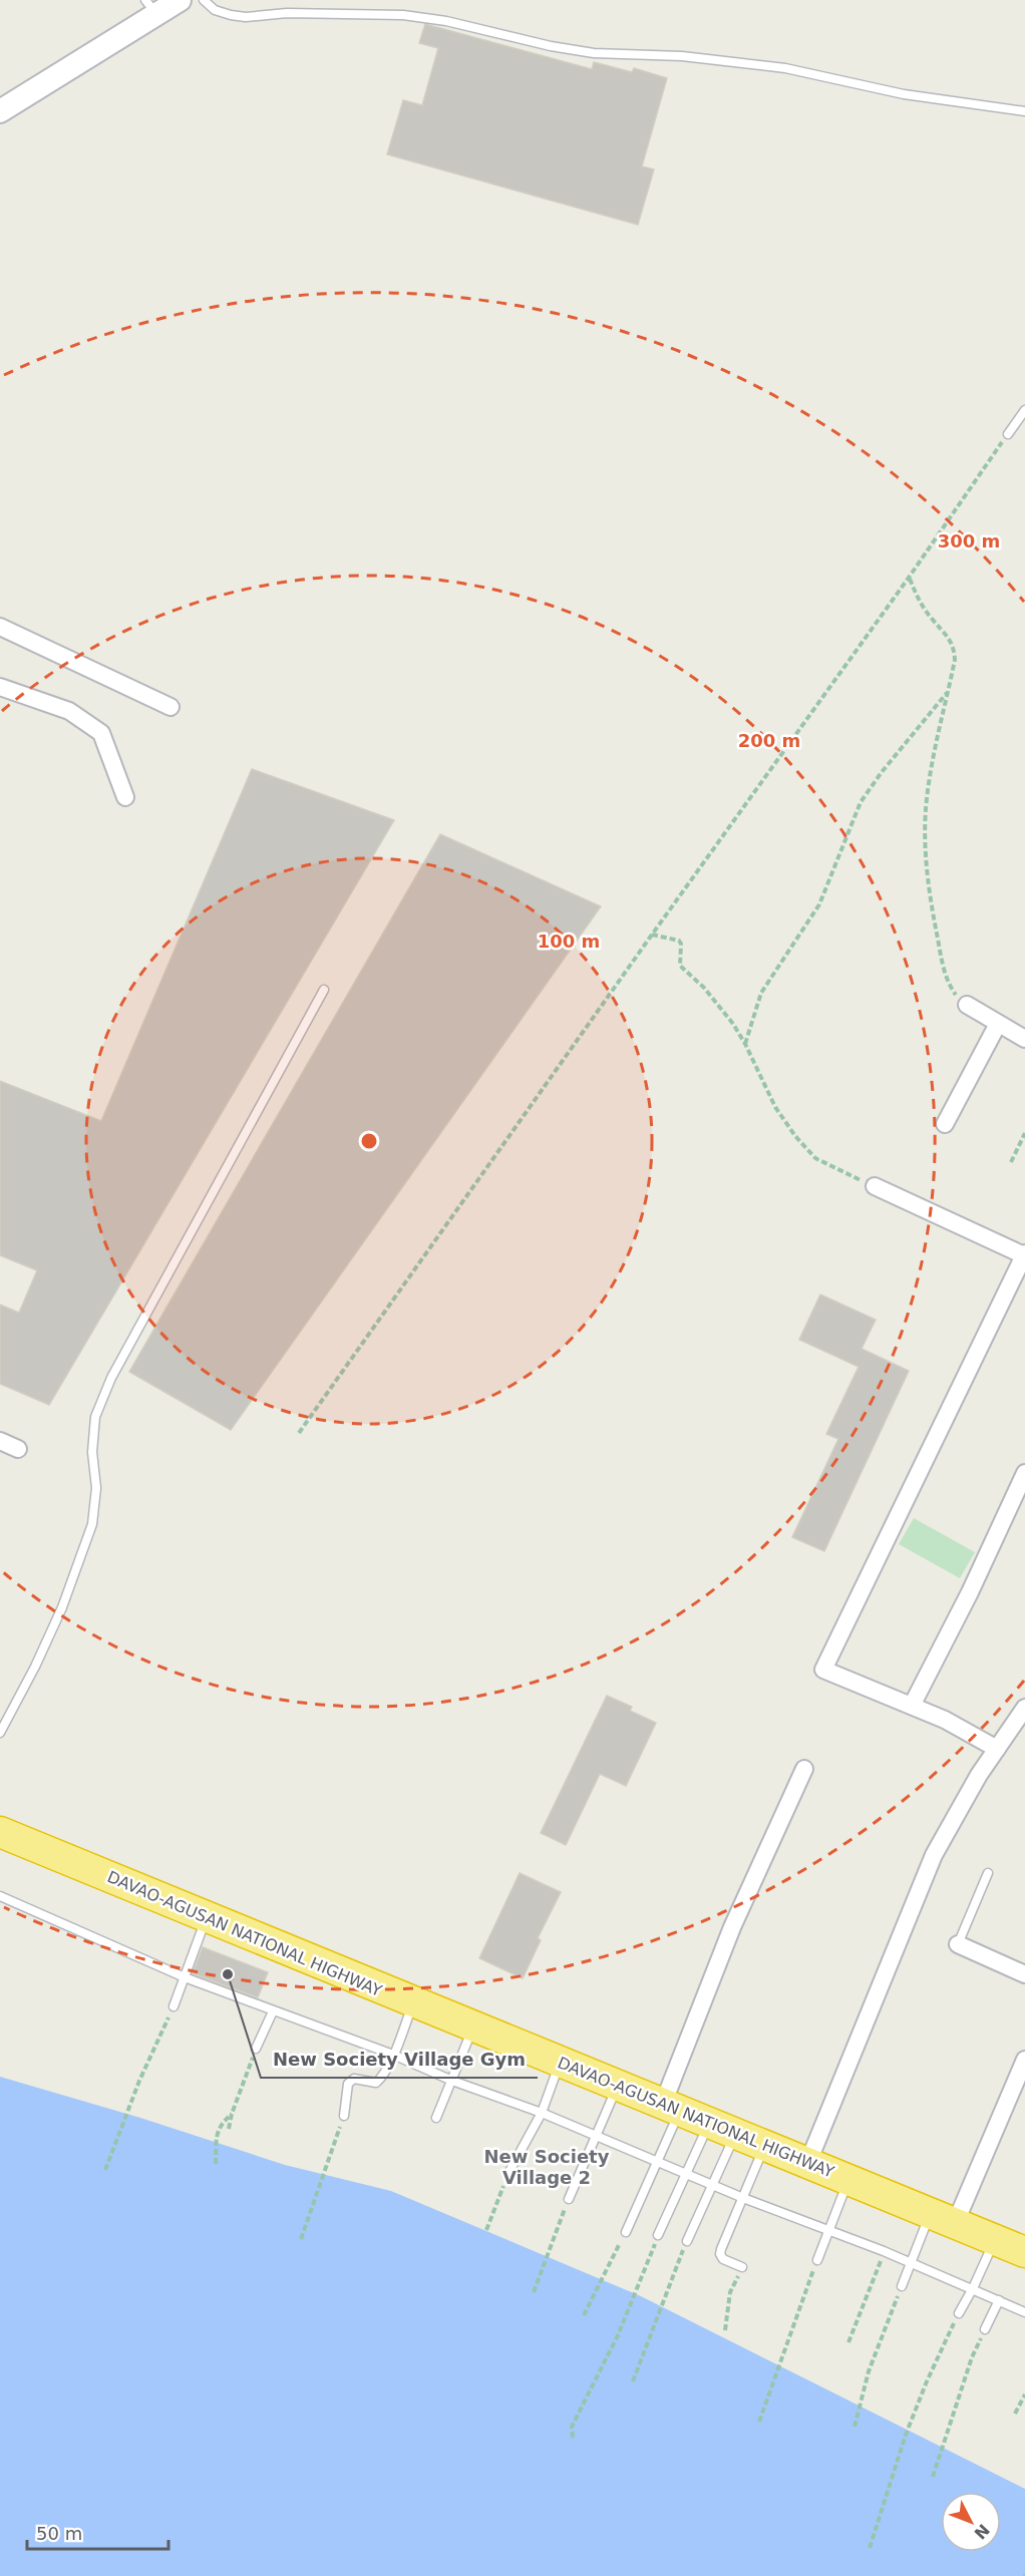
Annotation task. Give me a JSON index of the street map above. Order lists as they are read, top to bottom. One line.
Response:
{"streets":{"highway":["DAVAO-AGUSAN NATIONAL HIGHWAY"]},"districts":["New Society Village 2"],"places":["New Society Village Gym"],"scale_bar":"50 m","north":"bottom right","rings":["300 m","200 m","100 m"]}
